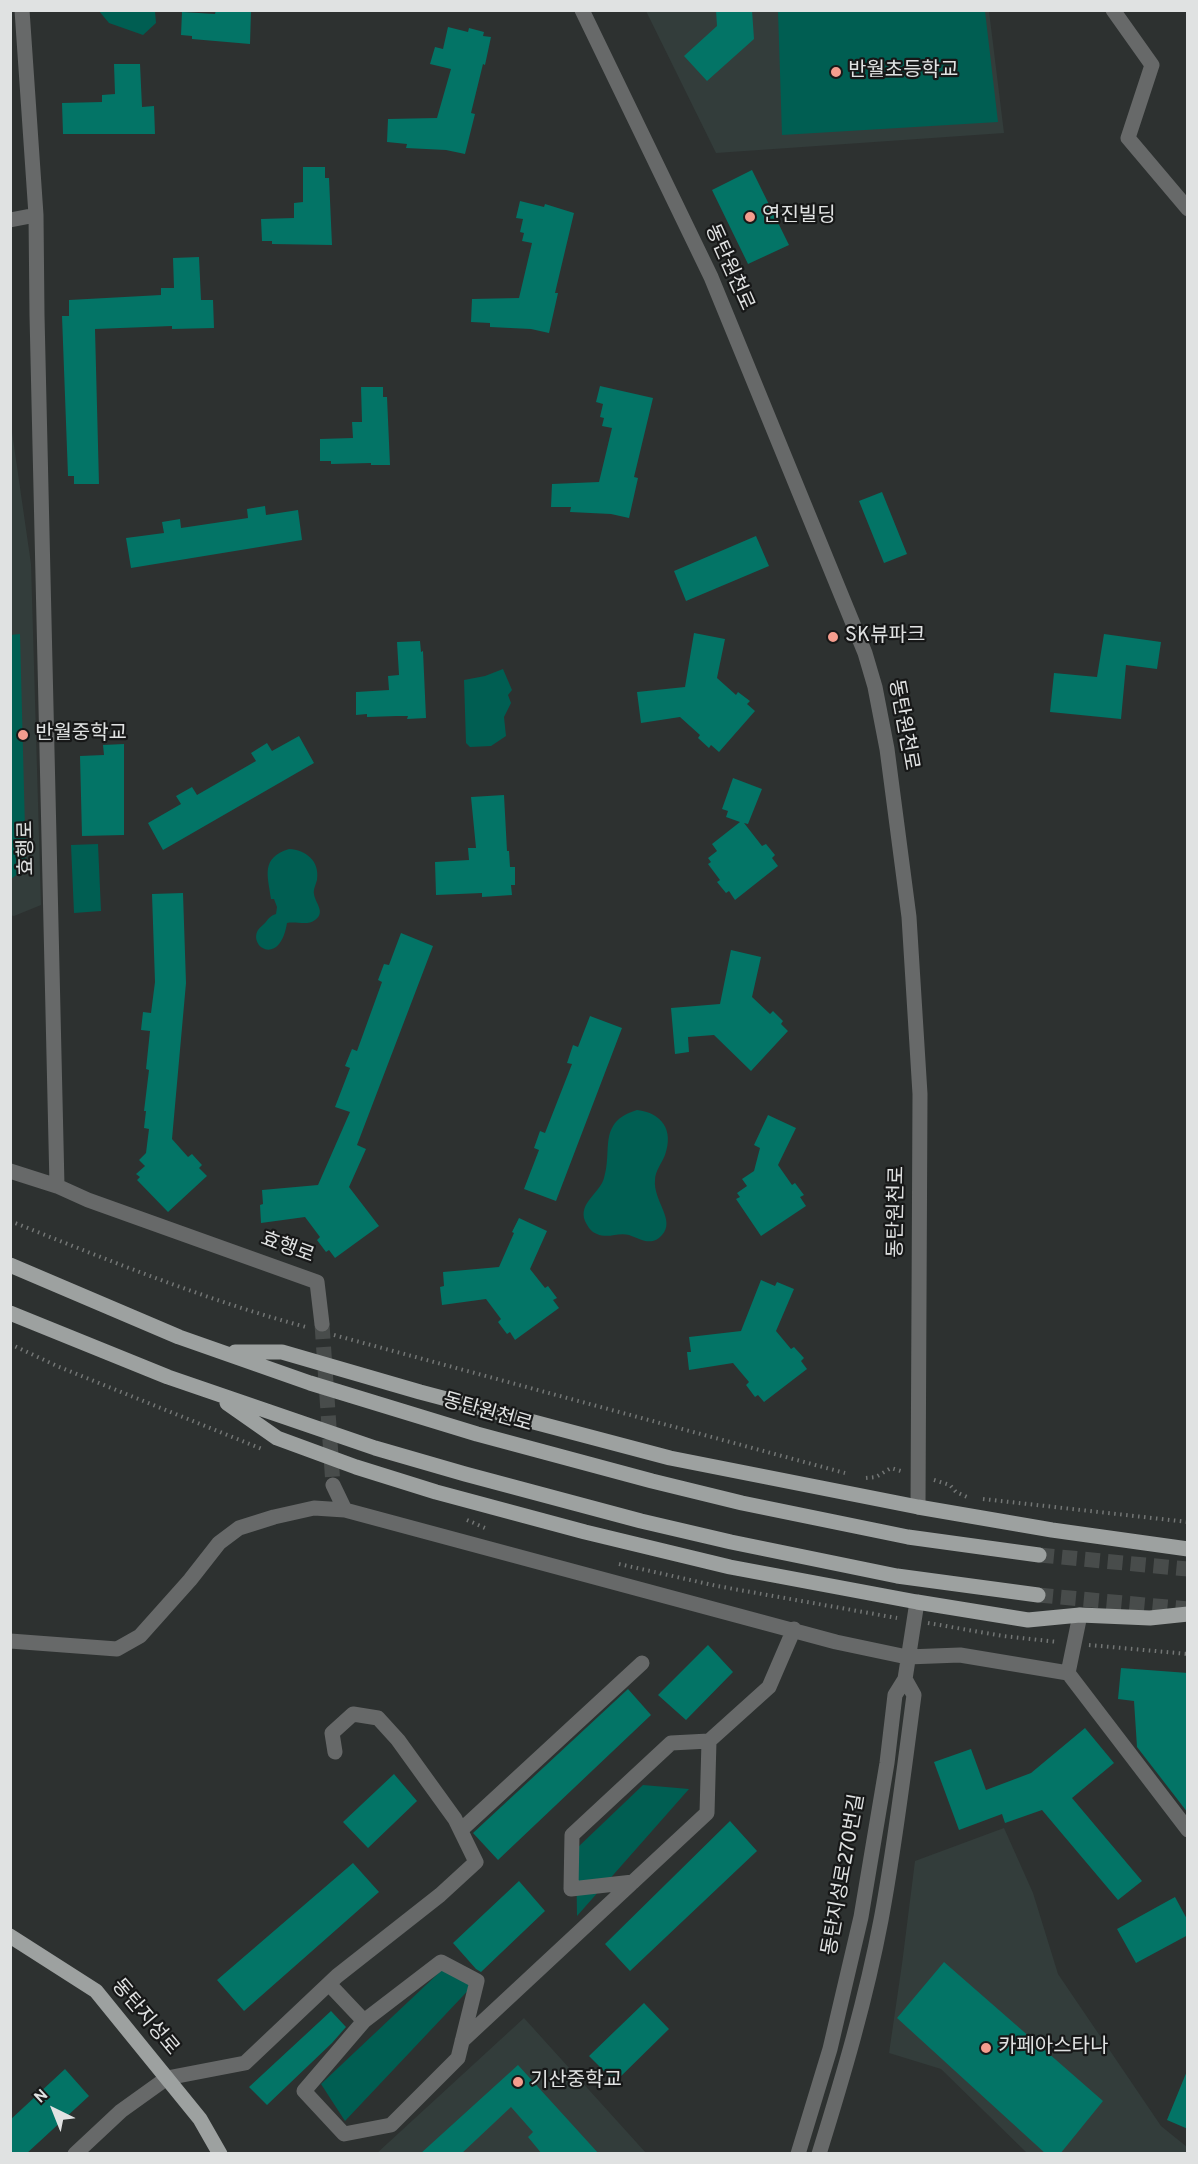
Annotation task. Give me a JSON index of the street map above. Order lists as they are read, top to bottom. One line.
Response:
{"streets":{"main road":["동탄원천로","동탄지성로"],"street":["효행로","동탄지성로270번길"]},"places":["반월초등학교","연진빌딩","SK뷰파크","반월중학교","카페아스타나","기산중학교"],"north":"top left"}
